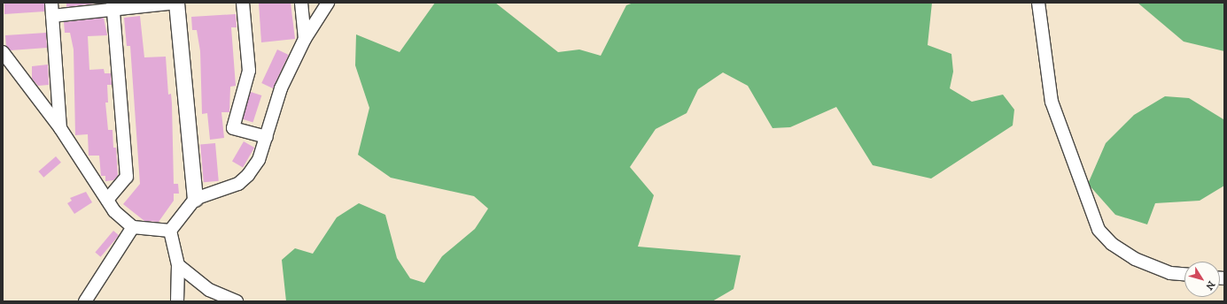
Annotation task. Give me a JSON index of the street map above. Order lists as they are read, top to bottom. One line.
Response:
{"north":"bottom right"}
